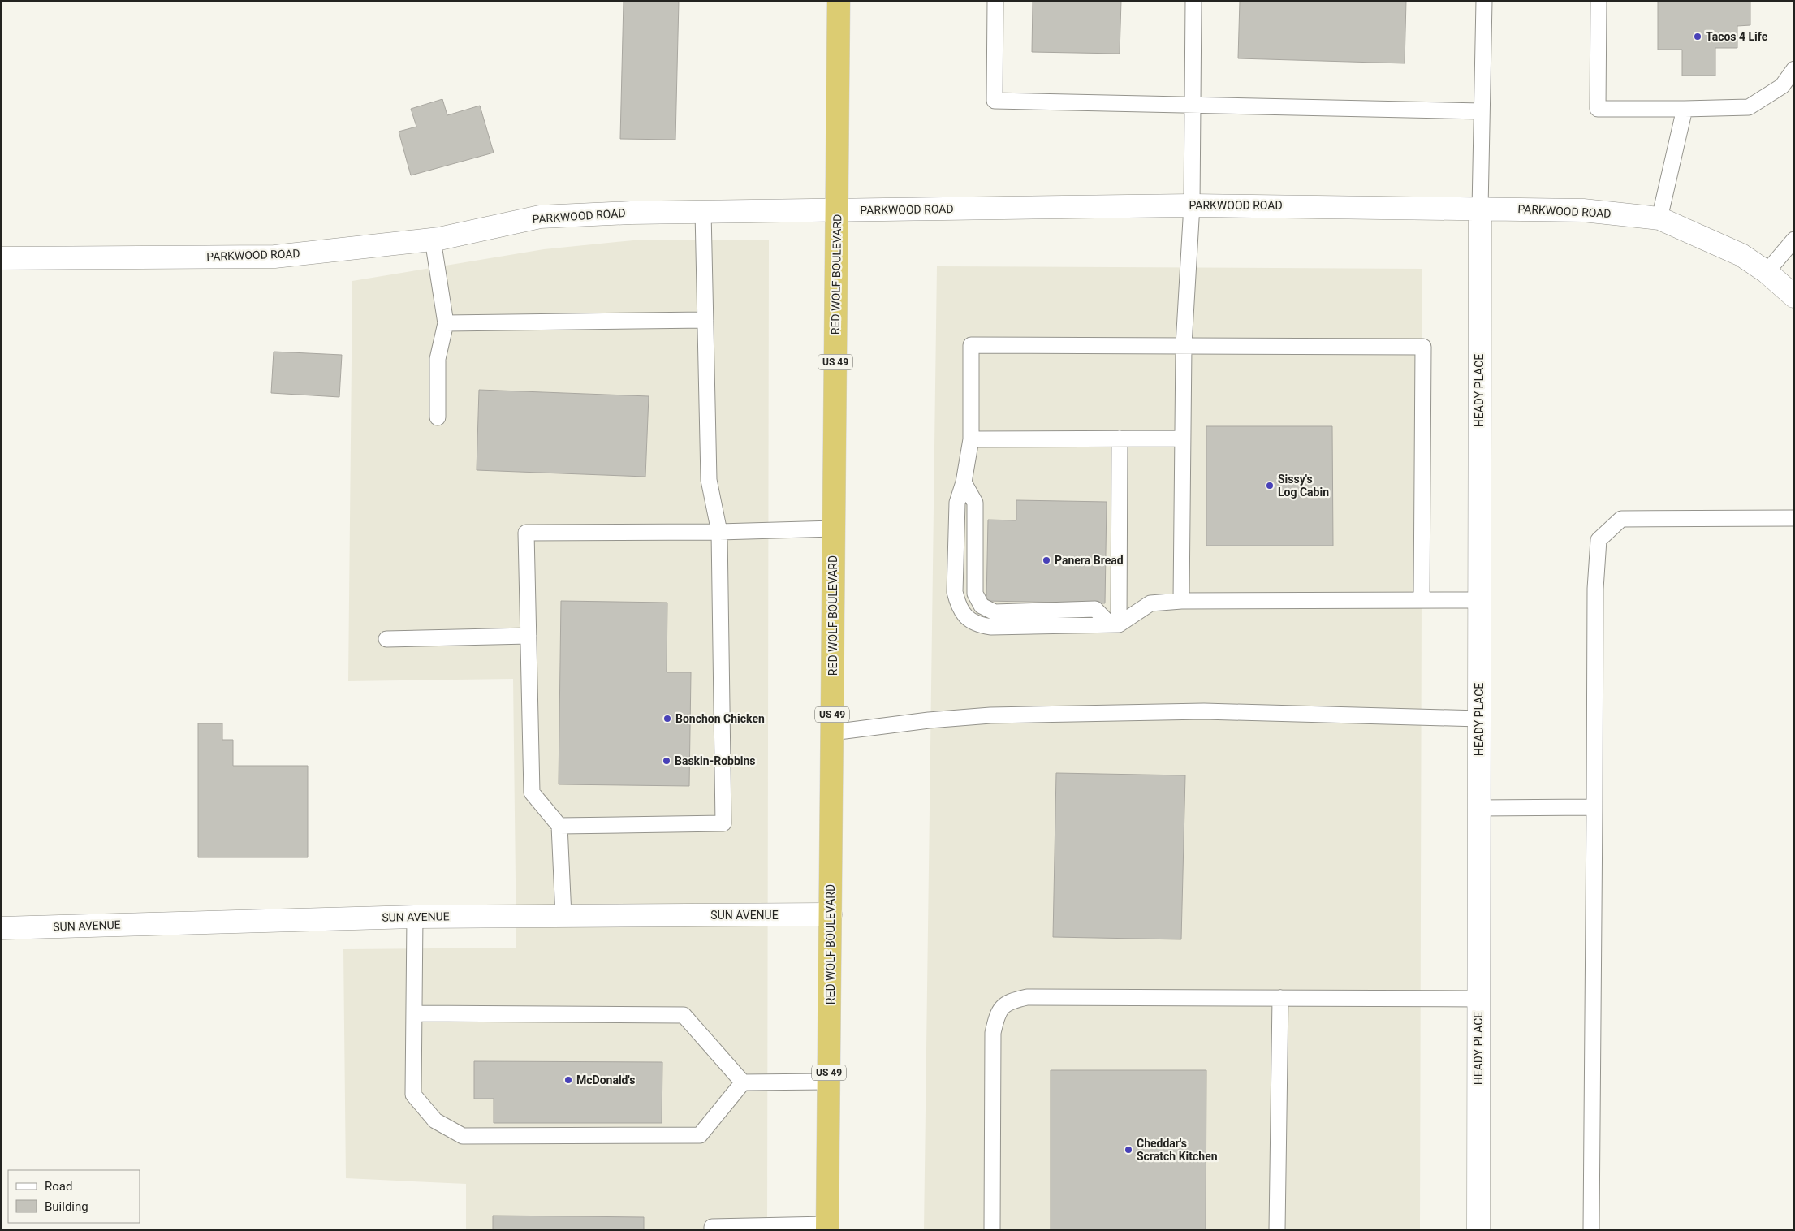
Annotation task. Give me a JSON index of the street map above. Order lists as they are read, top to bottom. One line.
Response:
{"streets":{"highway":["RED WOLF BOULEVARD","US 49"],"street":["PARKWOOD ROAD","HEADY PLACE","SUN AVENUE"]},"crossings":[["PARKWOOD ROAD","RED WOLF BOULEVARD"],["PARKWOOD ROAD","HEADY PLACE"],["RED WOLF BOULEVARD","SUN AVENUE"]],"places":["Tacos 4 Life","Sissy's Log Cabin","Panera Bread","Bonchon Chicken","Baskin-Robbins","McDonald's","Cheddar's Scratch Kitchen"],"legend":["Road","Building"]}
